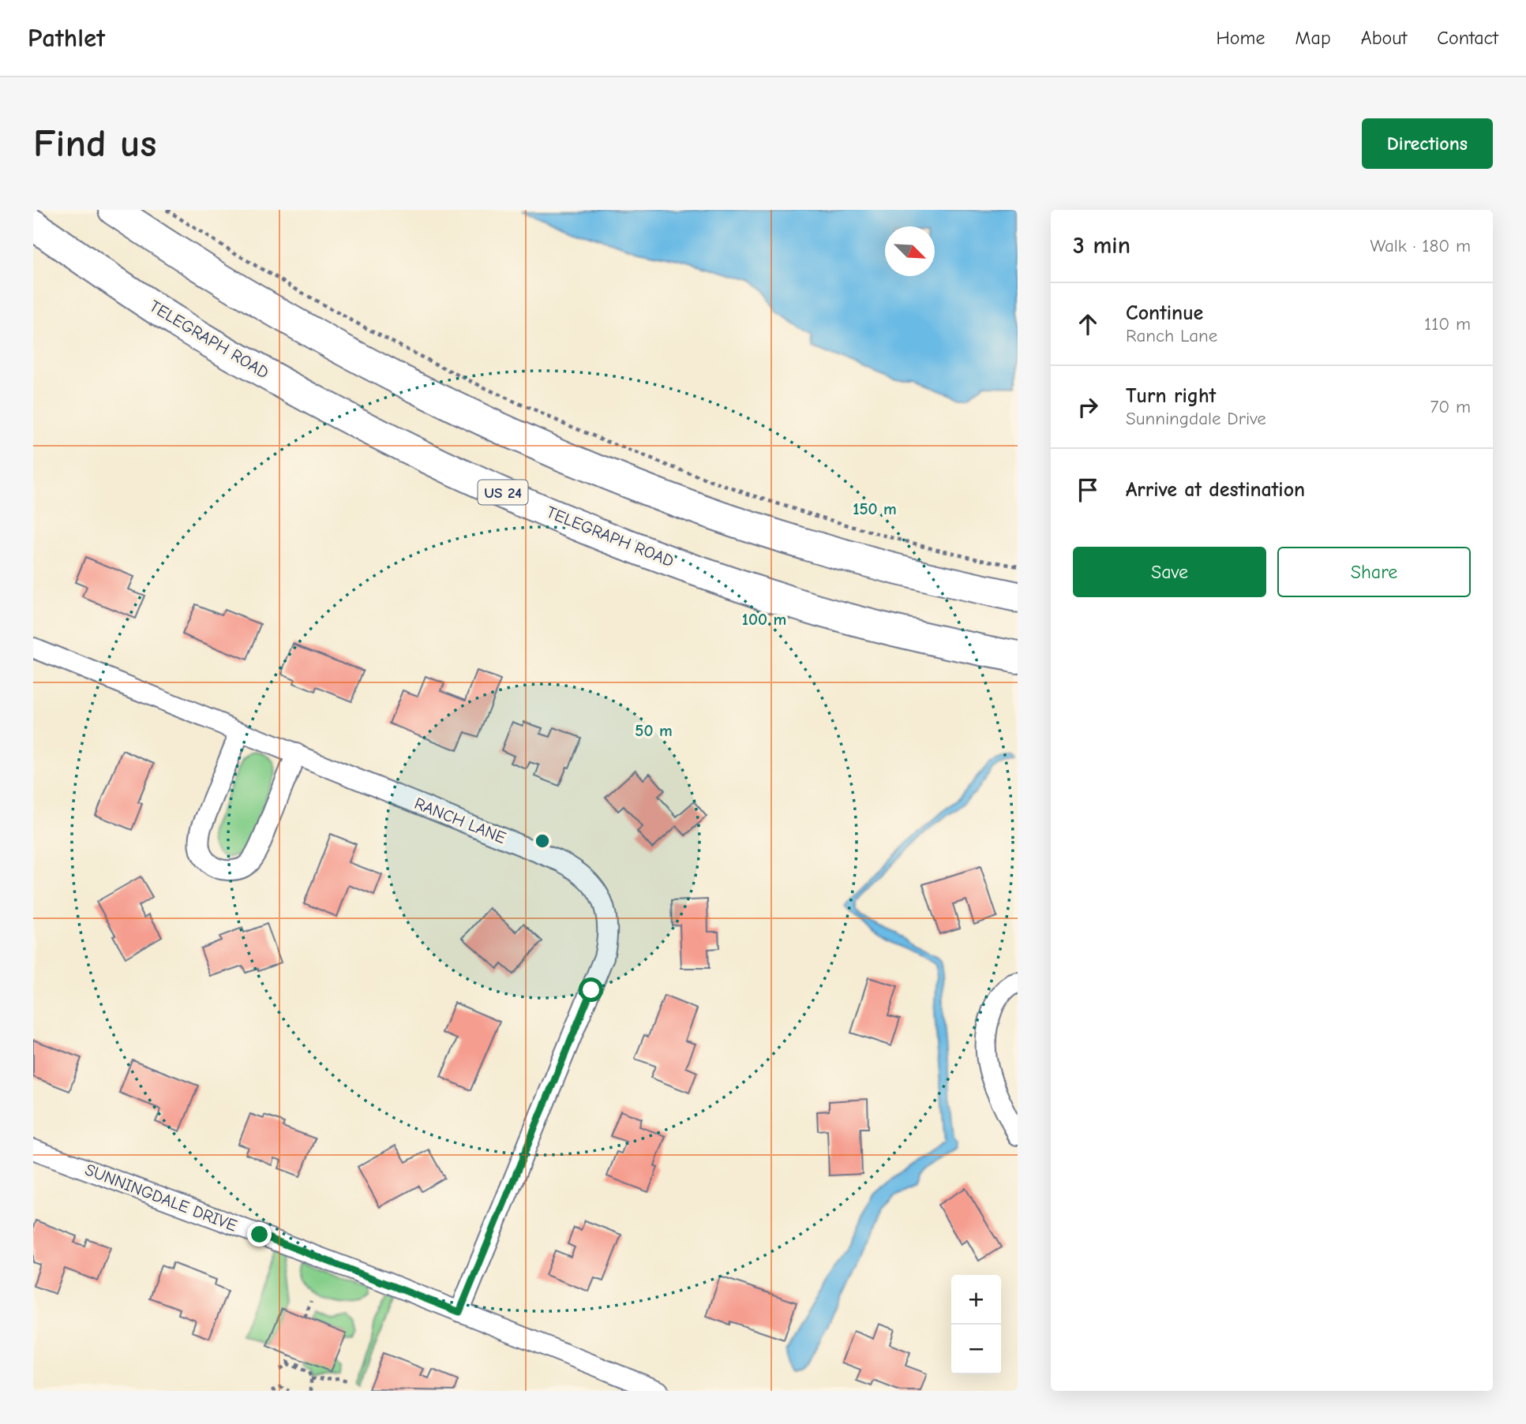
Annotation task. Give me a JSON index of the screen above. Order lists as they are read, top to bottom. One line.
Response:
{"streets":{"highway":["TELEGRAPH ROAD","US 24"],"street":["RANCH LANE","SUNNINGDALE DRIVE"]},"crossings":[["RANCH LANE","SUNNINGDALE DRIVE"]],"north":"bottom right","page":{"header":"Pathlet","nav":["Home","Map","About","Contact"],"buttons":["Directions",["Save","Share"]],"title":"Find us","heading":["3 min","Walk · 180 m"],"list":[["Continue","Ranch Lane","110 m"],["Turn right","Sunningdale Drive","70 m"],"Arrive at destination"],"map_buttons":["+","−"]},"rings":["150 m","100 m","50 m"]}
